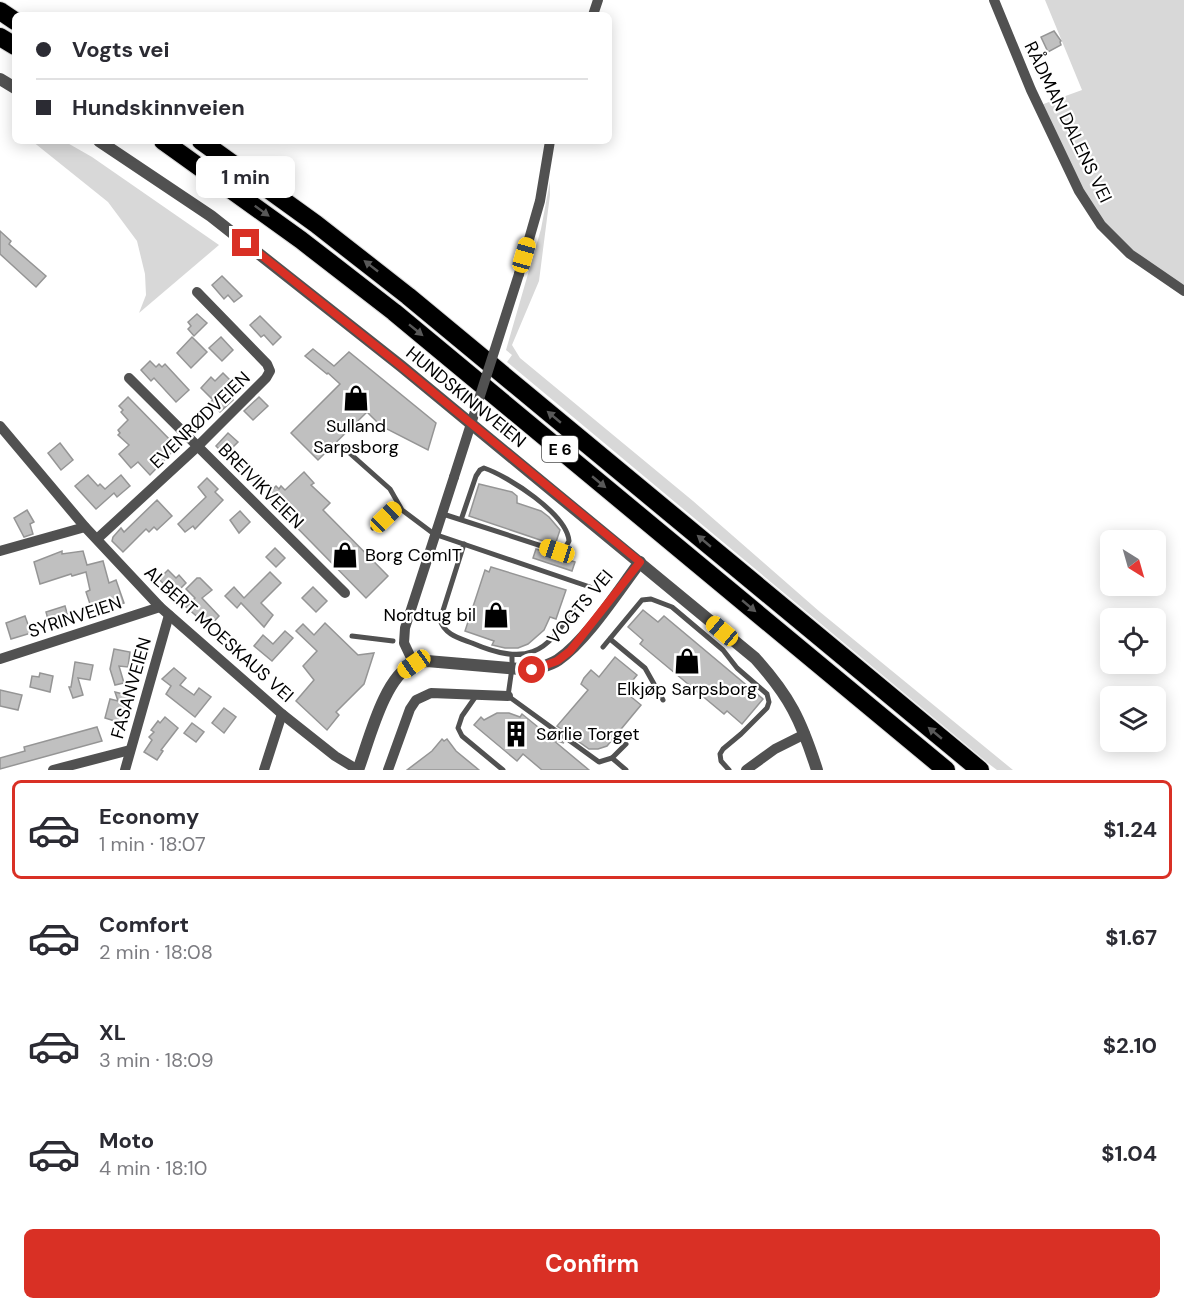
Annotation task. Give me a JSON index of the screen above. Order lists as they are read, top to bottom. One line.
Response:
{"streets":{"highway":["E 6"],"street":["RÅDMAN DALENS VEI","HUNDSKINNVEIEN","EVENRØDVEIEN","BREIVIKVEIEN","VOGTS VEI","SYRINVEIEN","ALBERT MOESKAUS VEI","FASANVEIEN"]},"crossings":[["HUNDSKINNVEIEN","VOGTS VEI"],["EVENRØDVEIEN","BREIVIKVEIEN"],["EVENRØDVEIEN","ALBERT MOESKAUS VEI"],["SYRINVEIEN","ALBERT MOESKAUS VEI"],["ALBERT MOESKAUS VEI","FASANVEIEN"]],"places":{"shop":["Sulland Sarpsborg","Borg ComIT","Nordtug bil","Elkjøp Sarpsborg"],"building":["Sørlie Torget"]},"north":"bottom right","page":{"banner":["Vogts vei","Hundskinnveien"],"bubble":"1 min","list":[{"name":"Economy","note":"1 min · 18:07","value":"$1.24"},{"name":"Comfort","note":"2 min · 18:08","value":"$1.67"},{"name":"XL","note":"3 min · 18:09","value":"$2.10"},{"name":"Moto","note":"4 min · 18:10","value":"$1.04"}],"buttons":"Confirm"}}
